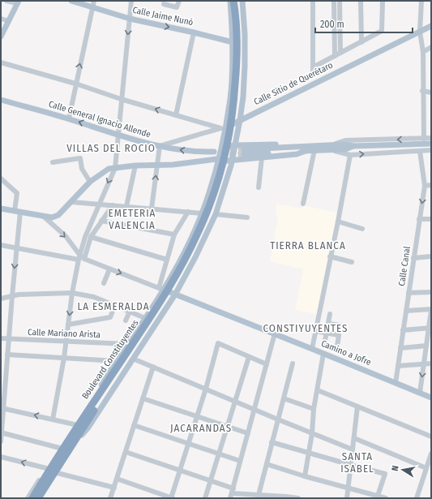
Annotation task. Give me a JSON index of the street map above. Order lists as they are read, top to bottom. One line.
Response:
{"streets":{"highway":["Boulevard Constituyentes"],"main road":["Calle Jaime Nunó","Calle Sitio de Querétaro","Calle General Ignacio Allende","Camino a Jofre"],"street":["Calle Canal","Calle Mariano Arista"]},"crossings":[["Calle Sitio de Querétaro","Calle General Ignacio Allende"],["Calle Canal","Camino a Jofre"]],"one_way":["Calle Jaime Nunó"],"districts":["VILLAS DEL ROCIO","EMETERIA VALENCIA","TIERRA BLANCA","LA ESMERALDA","CONSTIYUYENTES","JACARANDAS","SANTA ISABEL"],"scale_bar":"200 m","north":"left"}
